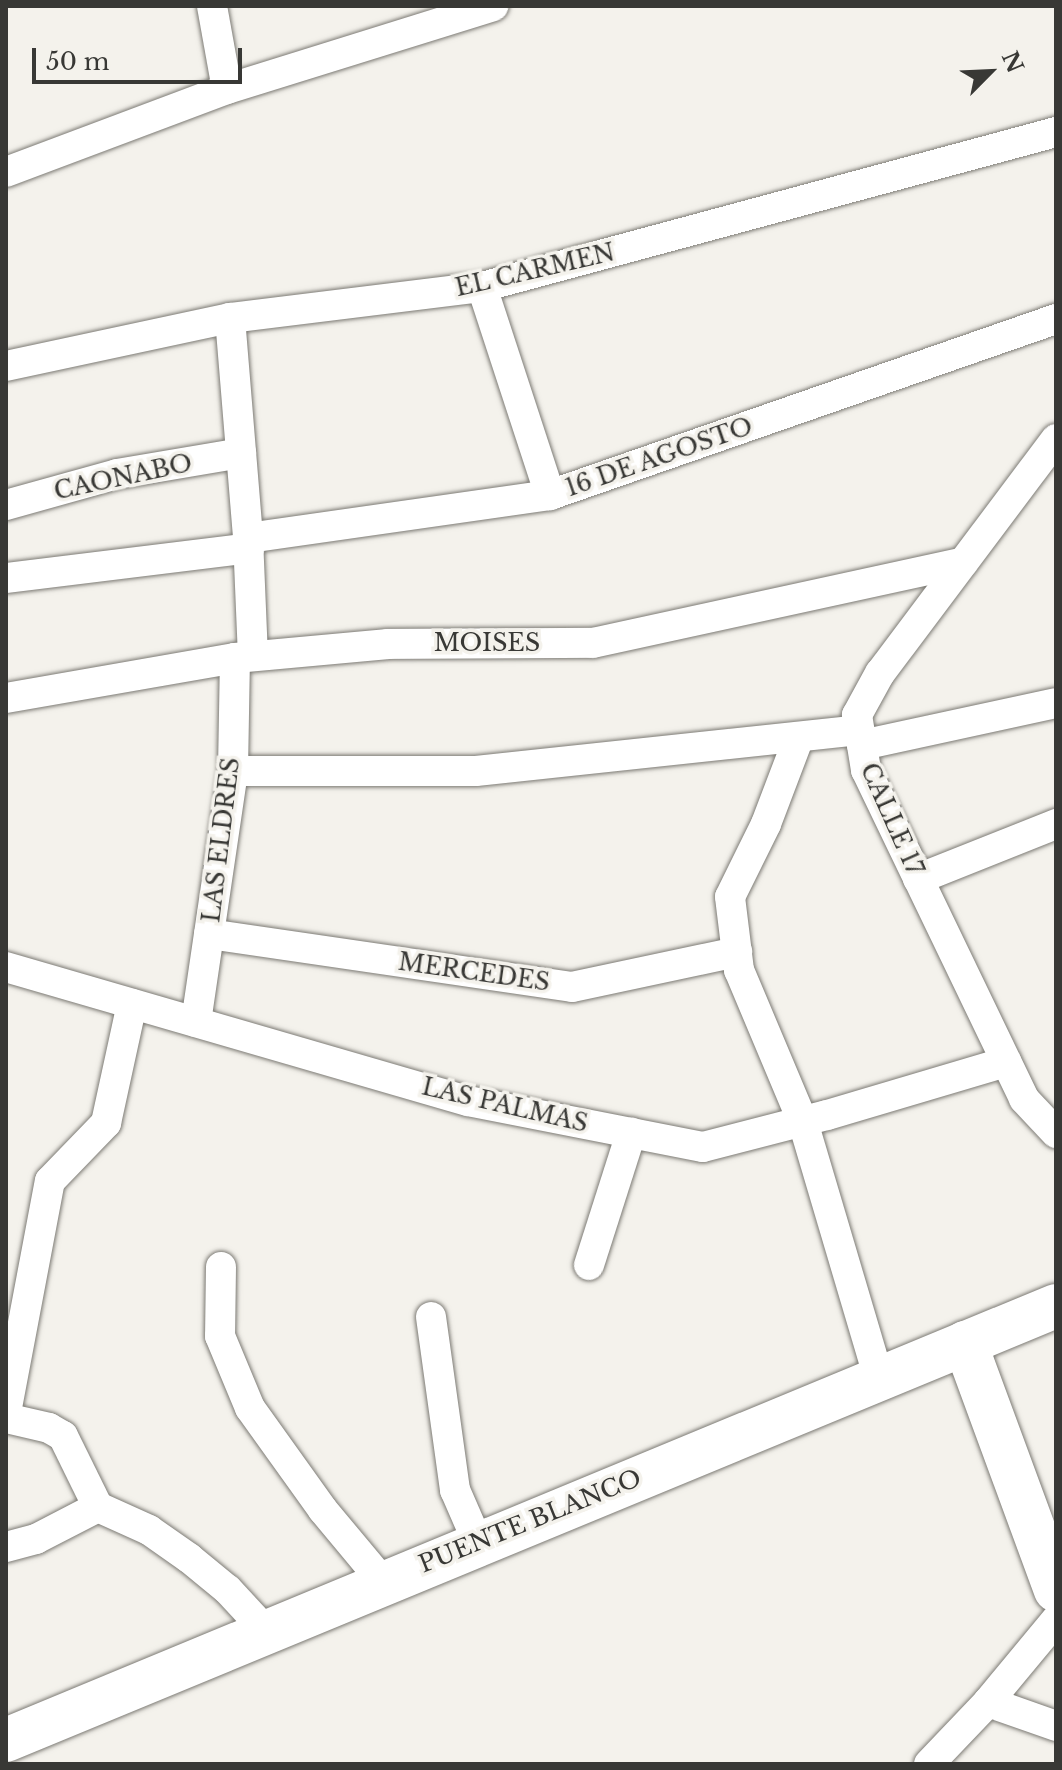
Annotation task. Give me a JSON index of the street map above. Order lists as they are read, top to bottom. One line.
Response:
{"streets":{"street":["EL CARMEN","16 DE AGOSTO","CAONABO","MOISES","CALLE 17","LAS ELDRES","MERCEDES","LAS PALMAS","PUENTE BLANCO"]},"crossings":[["EL CARMEN","LAS ELDRES"],["16 DE AGOSTO","LAS ELDRES"],["CAONABO","LAS ELDRES"],["MOISES","CALLE 17"],["MOISES","LAS ELDRES"],["CALLE 17","LAS PALMAS"],["LAS ELDRES","MERCEDES"],["LAS ELDRES","LAS PALMAS"]],"scale_bar":"50 m","north":"top right"}
